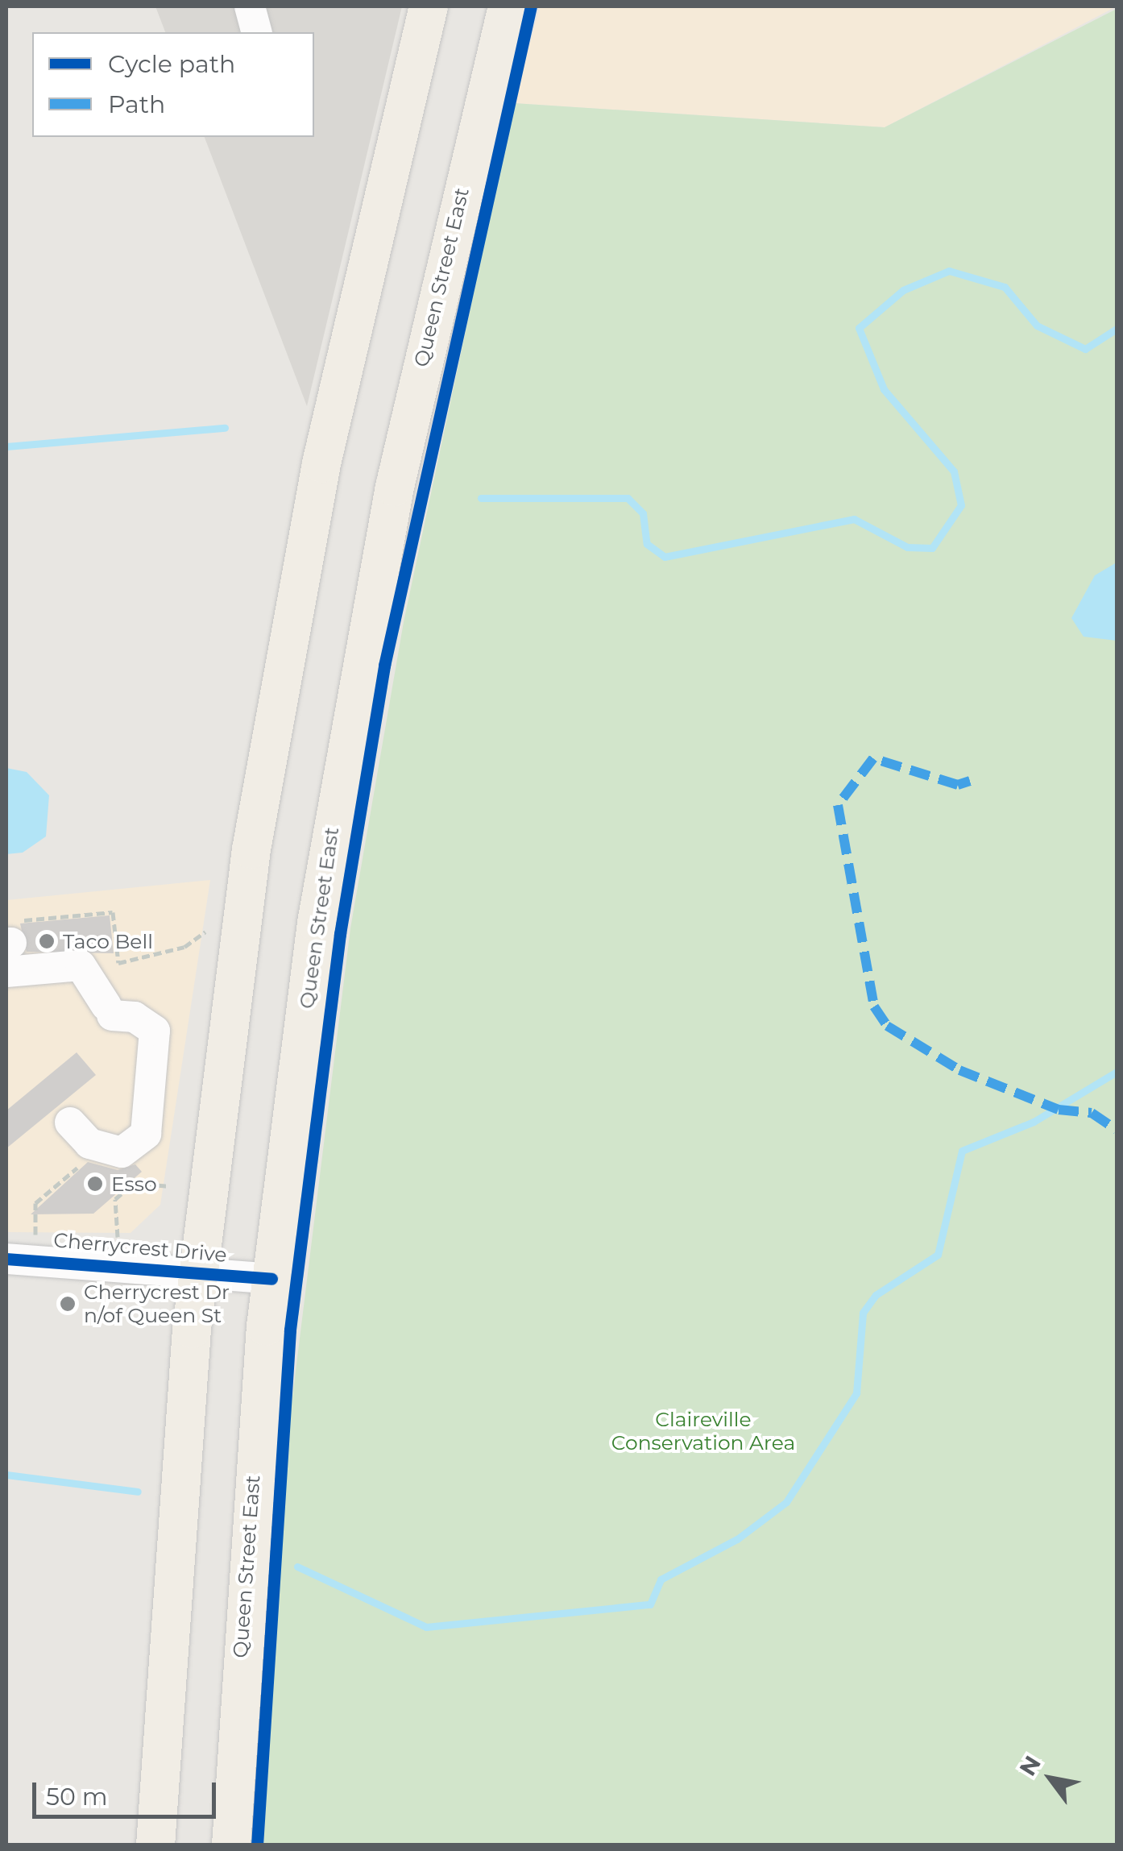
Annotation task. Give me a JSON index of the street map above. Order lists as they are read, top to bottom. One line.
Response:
{"streets":{"main road":["Queen Street East"],"street":["Cherrycrest Drive"]},"crossings":[["Queen Street East","Cherrycrest Drive"]],"parks":["Claireville Conservation Area"],"places":["Taco Bell","Esso","Cherrycrest Dr n/of Queen St"],"legend":["Cycle path","Path"],"scale_bar":"50 m","north":"top left"}
